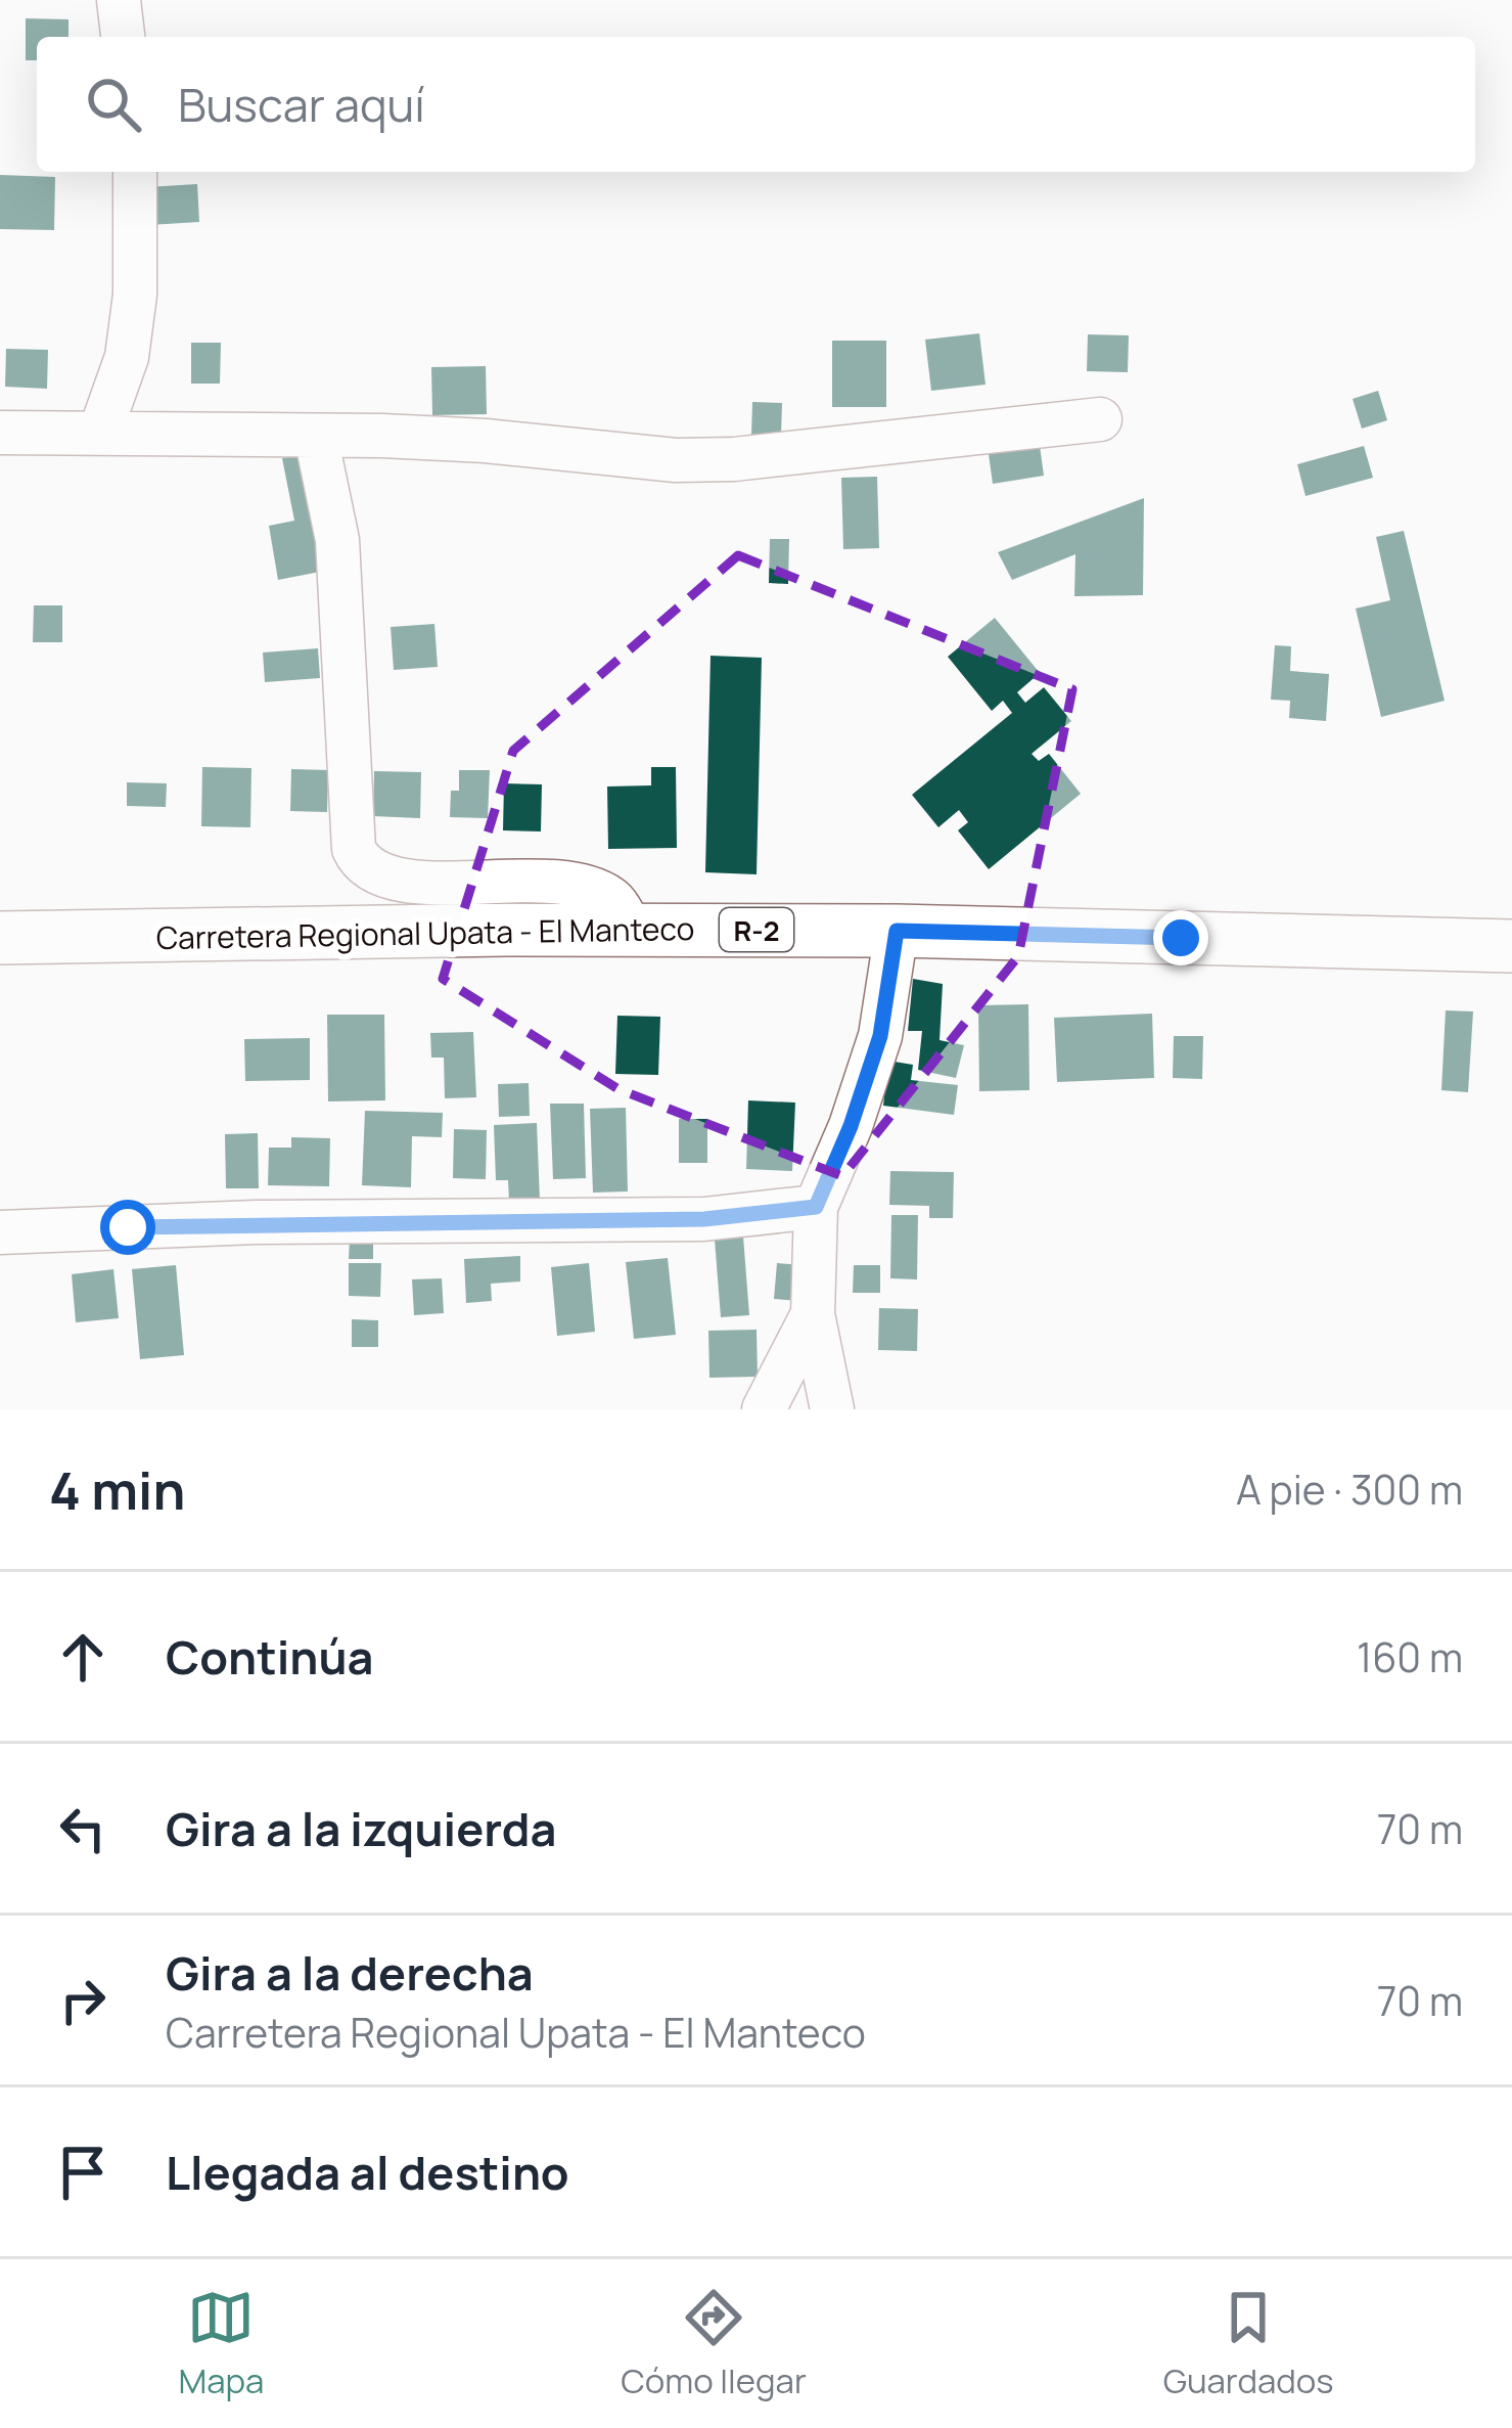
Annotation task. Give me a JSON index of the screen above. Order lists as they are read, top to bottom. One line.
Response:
{"streets":{"main road":["R-2","Carretera Regional Upata - El Manteco"]},"page":{"search":"Buscar aquí","heading":["4 min","A pie · 300 m"],"list":[["Continúa","160 m"],["Gira a la izquierda","70 m"],["Gira a la derecha","Carretera Regional Upata - El Manteco","70 m"],"Llegada al destino"],"nav":["Mapa","Cómo llegar","Guardados"]}}
